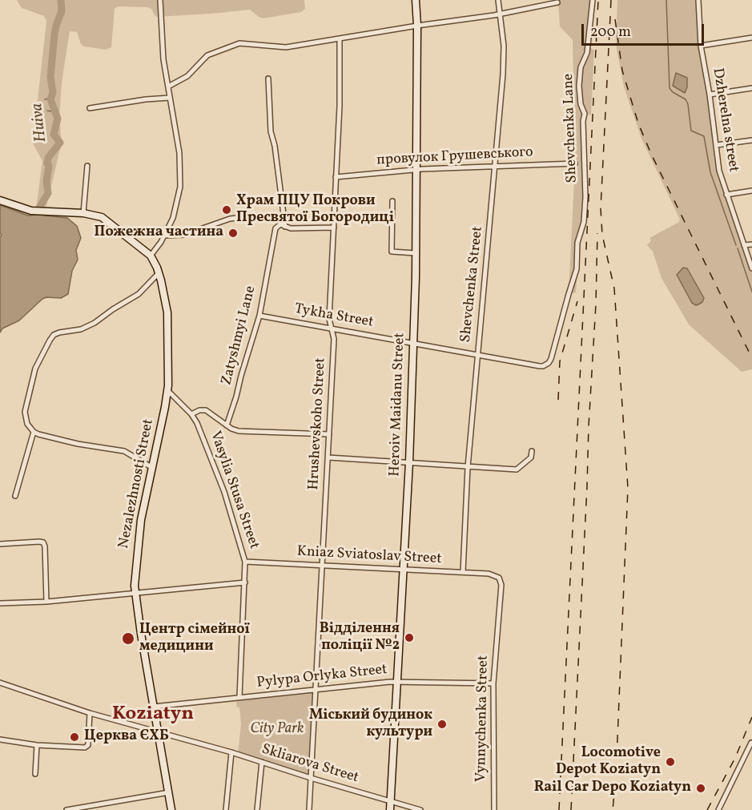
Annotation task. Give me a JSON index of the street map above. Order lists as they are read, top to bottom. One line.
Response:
{"streets":{"street":["Dzherelna street","Shevchenka Lane","провулок Грушевського","Shevchenka Street","Tykha Street","Zatyshmyi Lane","Heroiv Maidanu Street","Hrushevskoho Street","Nezalezhnosti Street","Vasylia Stusa Street","Kniaz Sviatoslav Street","Pylypa Orlyka Street","Vynnychenka Street","Skliarova Street"]},"crossings":[["Shevchenka Lane","Tykha Street"],["провулок Грушевського","Shevchenka Street"],["провулок Грушевського","Heroiv Maidanu Street"],["провулок Грушевського","Hrushevskoho Street"],["Shevchenka Street","Tykha Street"],["Shevchenka Street","Kniaz Sviatoslav Street"],["Tykha Street","Zatyshmyi Lane"],["Tykha Street","Heroiv Maidanu Street"],["Tykha Street","Hrushevskoho Street"],["Heroiv Maidanu Street","Kniaz Sviatoslav Street"],["Heroiv Maidanu Street","Pylypa Orlyka Street"],["Heroiv Maidanu Street","Skliarova Street"],["Hrushevskoho Street","Kniaz Sviatoslav Street"],["Hrushevskoho Street","Pylypa Orlyka Street"],["Hrushevskoho Street","Skliarova Street"],["Nezalezhnosti Street","Vasylia Stusa Street"],["Nezalezhnosti Street","Pylypa Orlyka Street"],["Nezalezhnosti Street","Skliarova Street"],["Vasylia Stusa Street","Kniaz Sviatoslav Street"],["Vasylia Stusa Street","Pylypa Orlyka Street"],["Kniaz Sviatoslav Street","Vynnychenka Street"],["Pylypa Orlyka Street","Vynnychenka Street"]],"districts":["Koziatyn"],"water":["Huiva"],"parks":["City Park"],"places":["Храм ПЦУ Покрови Пресвятої Богородиці","Пожежна частина","Відділення поліції №2","Центр сімейної медицини","Міський будинок культури","Церква ЄХБ","Locomotive Depot Koziatyn","Rail Car Depo Koziatyn"],"scale_bar":"200 m"}
